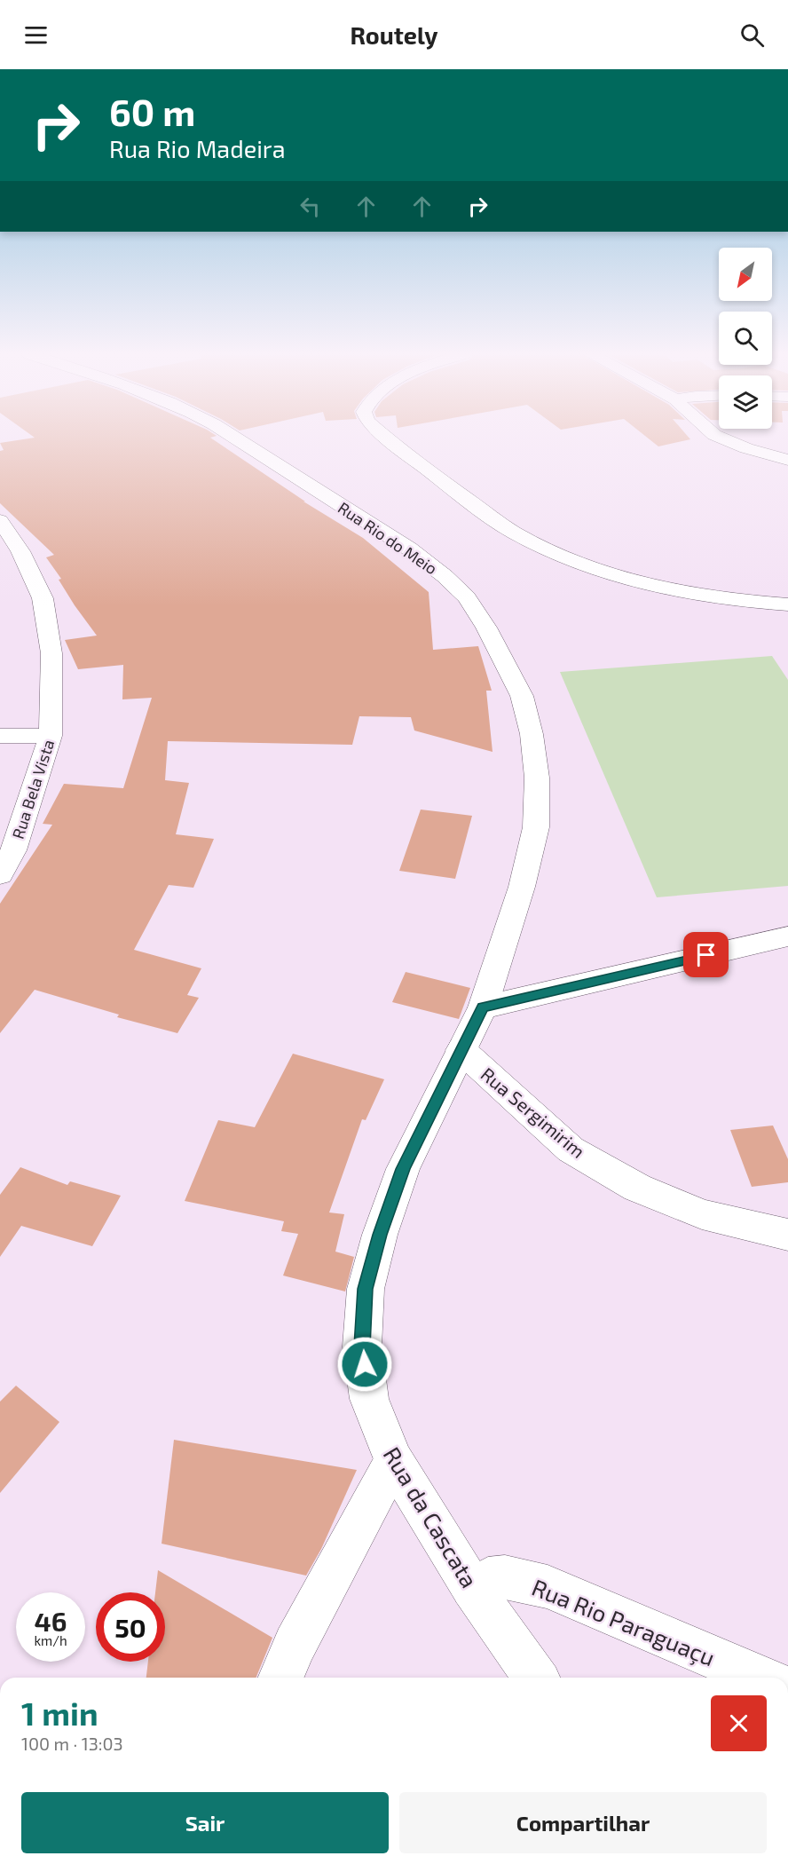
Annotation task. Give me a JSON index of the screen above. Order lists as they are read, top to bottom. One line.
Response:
{"streets":{"street":["Rua Rio do Meio","Rua Bela Vista","Rua Sergimirim","Rua da Cascata","Rua Rio Paraguaçu"]},"crossings":[["Rua Rio do Meio","Rua da Cascata"],["Rua Sergimirim","Rua da Cascata"],["Rua da Cascata","Rua Rio Paraguaçu"]],"north":"bottom left","page":{"header":"Routely","turn":["60 m","Rua Rio Madeira"],"speed":"46 km/h","limit":"50","heading":["1 min","100 m · 13:03"],"buttons":["Sair","Compartilhar"]}}
